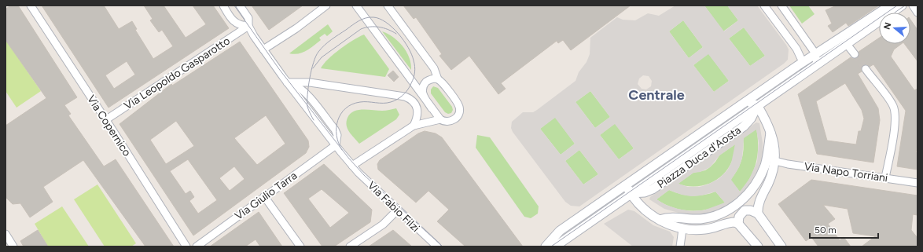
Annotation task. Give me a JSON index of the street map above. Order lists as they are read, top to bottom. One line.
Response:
{"streets":{"street":["Via Leopoldo Gasparotto","Via Copernico","Piazza Duca d'Aosta","Via Napo Torriani","Via Giulio Tarra","Via Fabio Filzi"]},"crossings":[["Via Leopoldo Gasparotto","Via Copernico"],["Via Giulio Tarra","Via Fabio Filzi"]],"districts":["Centrale"],"scale_bar":"50 m","north":"left"}
